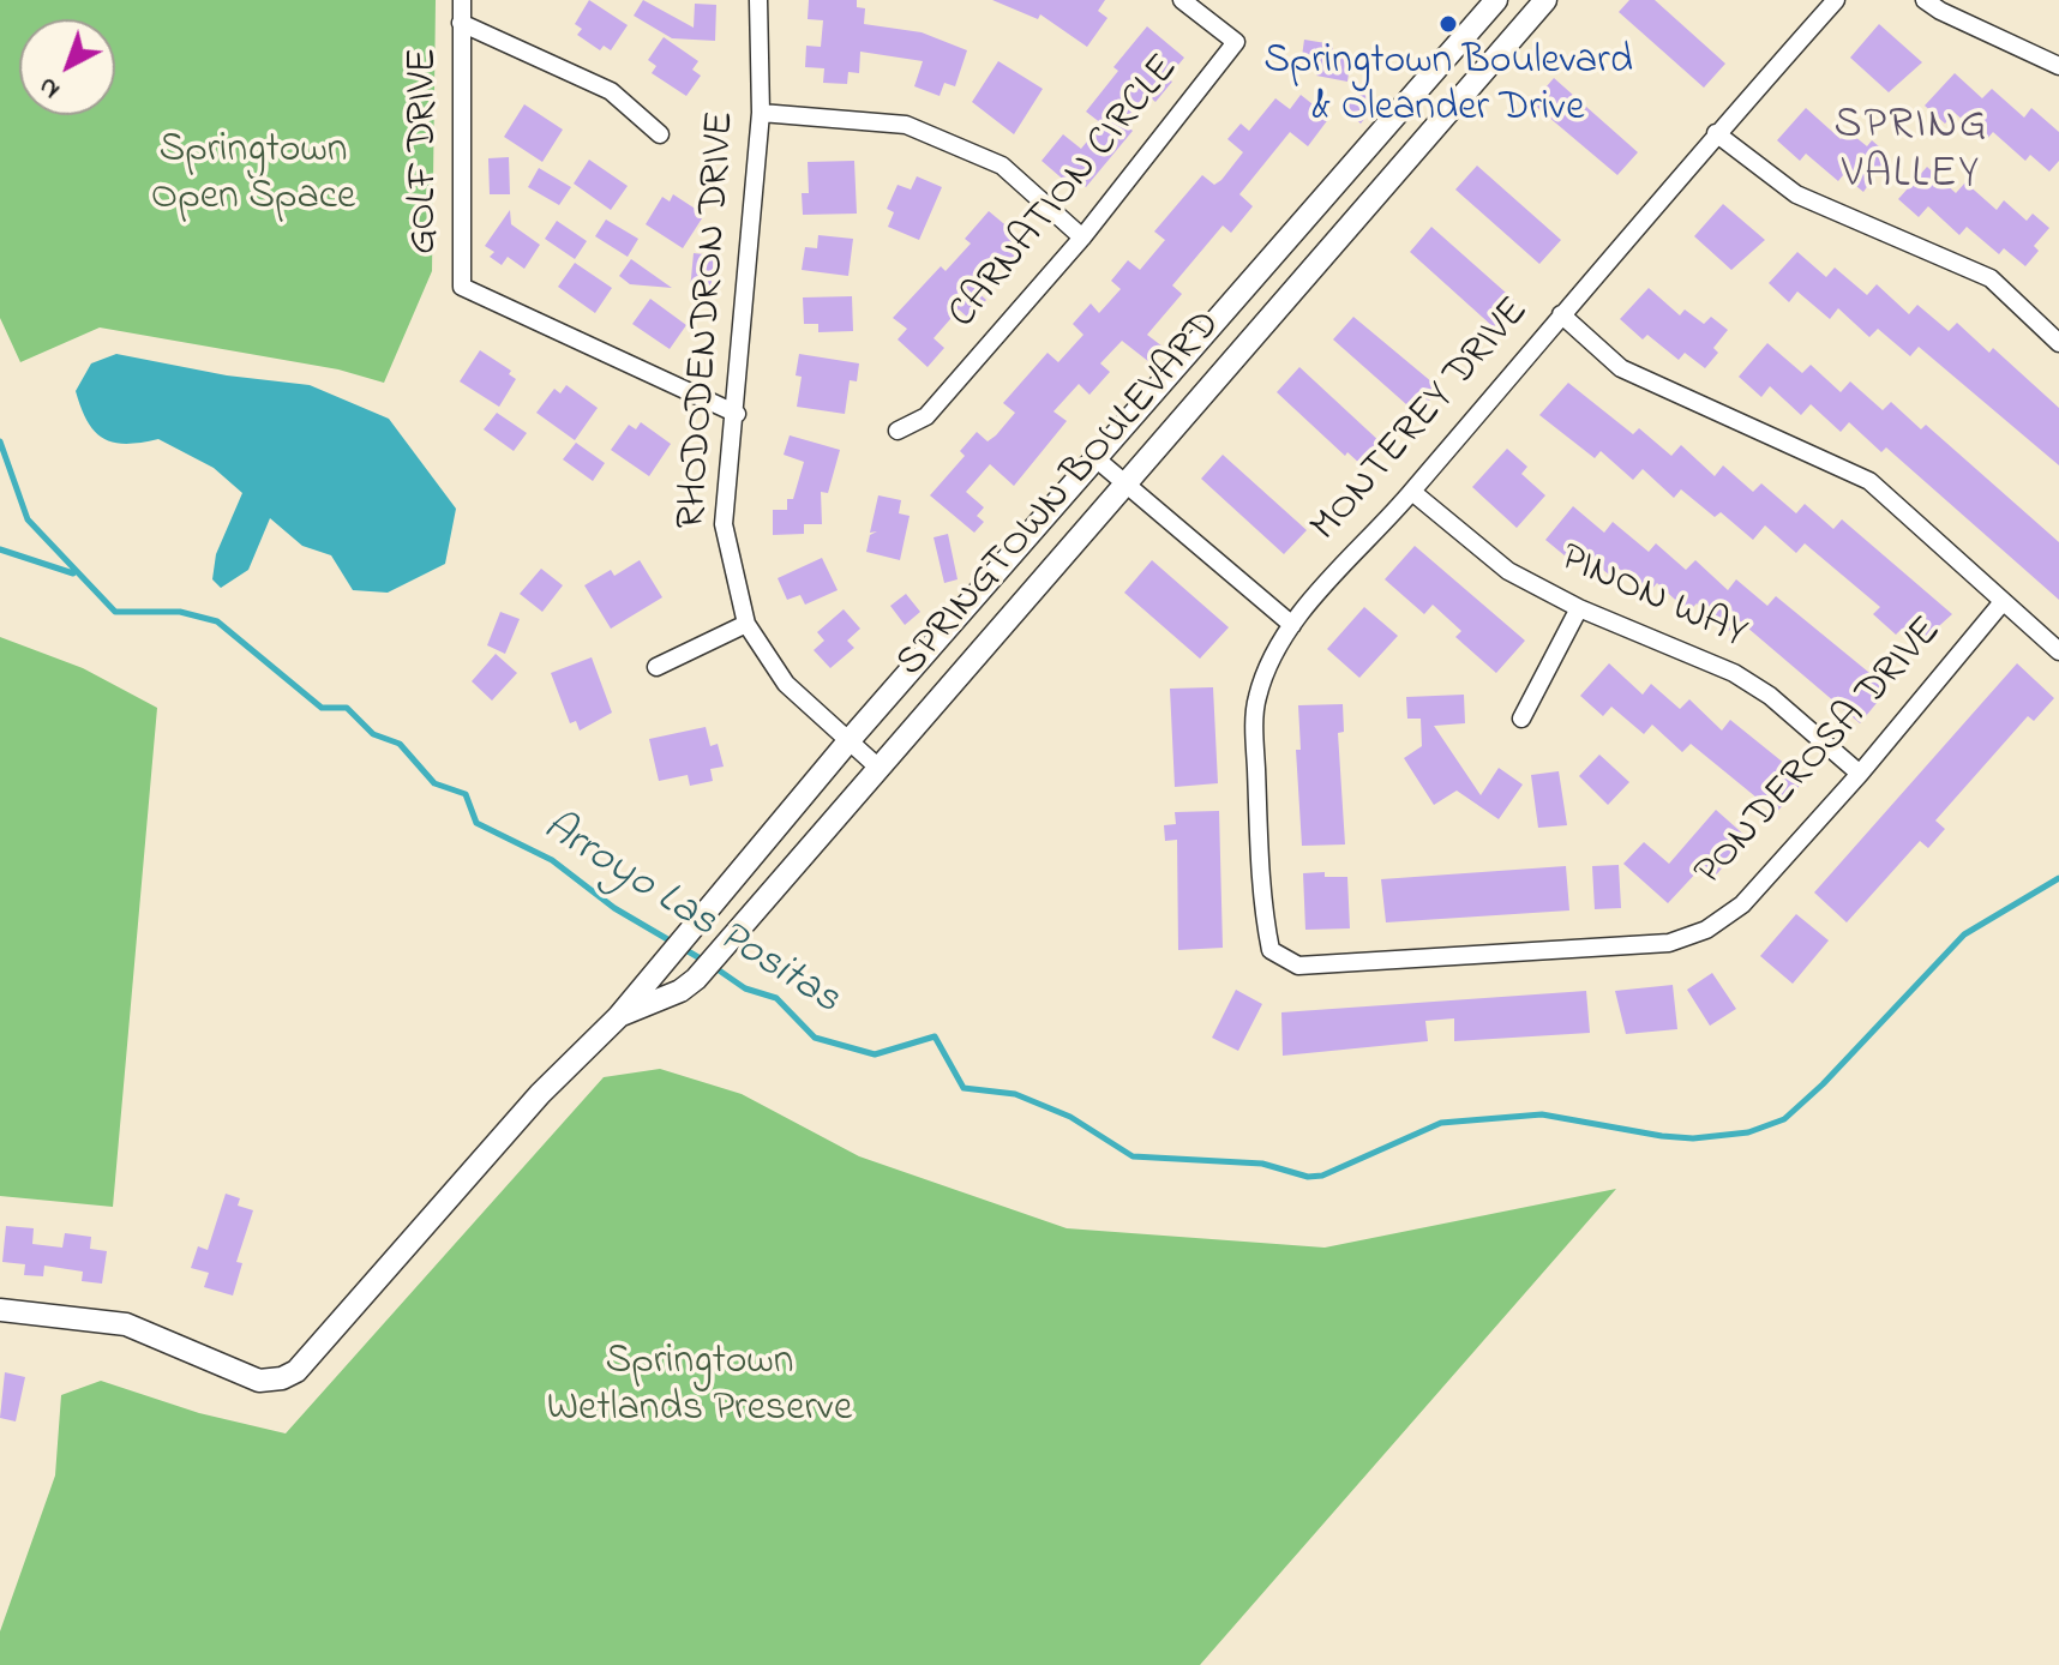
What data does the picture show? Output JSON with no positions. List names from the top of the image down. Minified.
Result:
{"streets":{"street":["GOLF DRIVE","CARNATION CIRCLE","RHODODENDRON DRIVE","MONTEREY DRIVE","SPRINGTOWN BOULEVARD","PINON WAY","PONDEROSA DRIVE"]},"crossings":[["GOLF DRIVE","RHODODENDRON DRIVE"],["RHODODENDRON DRIVE","SPRINGTOWN BOULEVARD"],["MONTEREY DRIVE","PINON WAY"],["MONTEREY DRIVE","PONDEROSA DRIVE"],["PINON WAY","PONDEROSA DRIVE"]],"districts":["SPRING VALLEY"],"water":["Arroyo Las Positas"],"parks":["Springtown Open Space","Springtown Wetlands Preserve"],"places":["Springtown Boulevard & Oleander Drive"],"north":"bottom left"}
